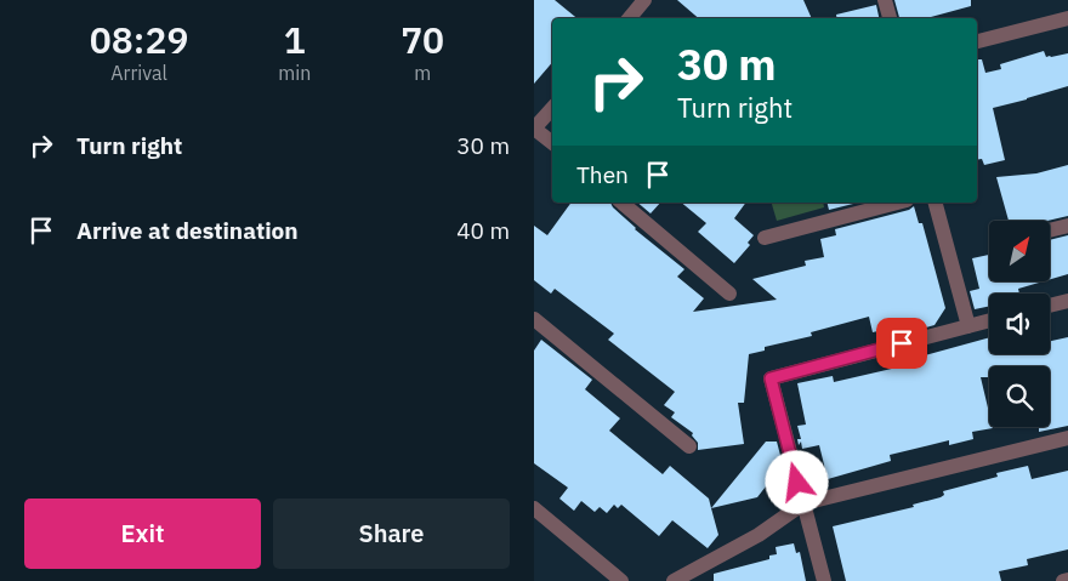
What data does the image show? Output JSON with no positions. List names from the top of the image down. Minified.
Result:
{"north":"top right","page":{"eta":["08:29","Arrival","1","min","70","m"],"turn":["30 m","Turn right"],"list":[{"name":"Turn right","value":"30 m"},{"name":"Arrive at destination","value":"40 m"}],"then":"Then","buttons":["Exit","Share"]}}
